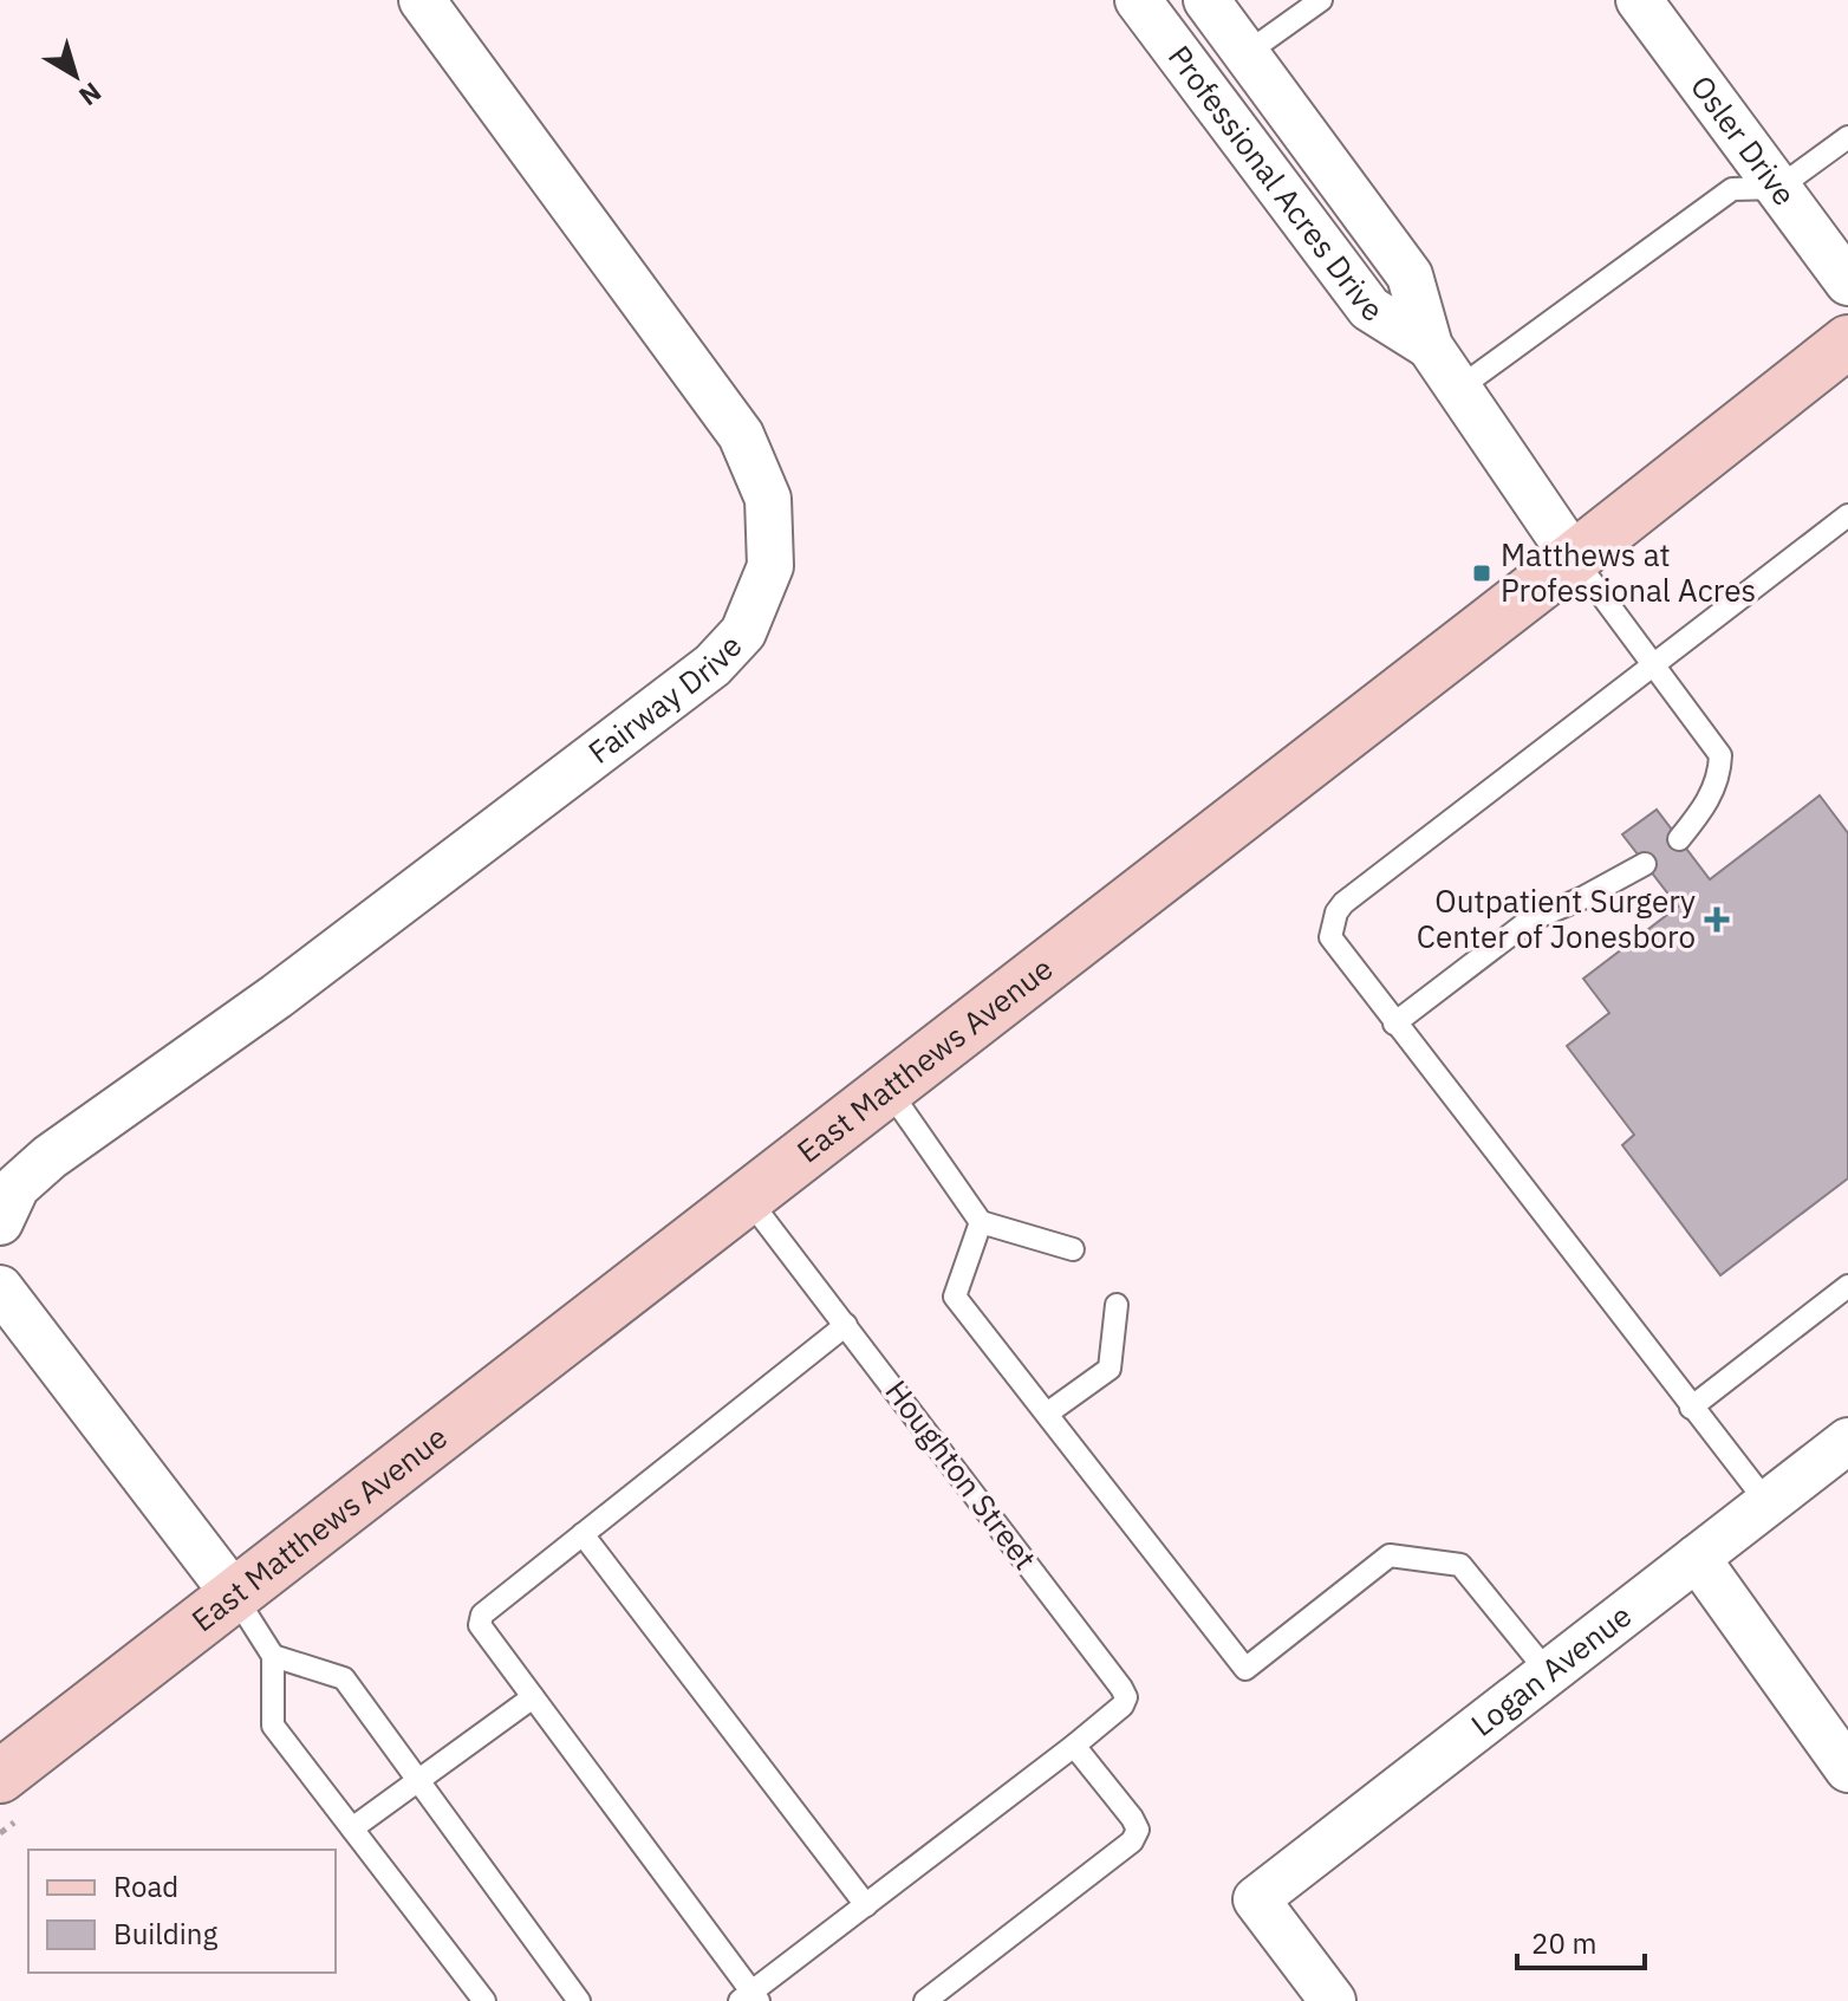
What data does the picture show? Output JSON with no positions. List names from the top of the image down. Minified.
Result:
{"streets":{"street":["Osler Drive","Professional Acres Drive","Fairway Drive","East Matthews Avenue","Logan Avenue"],"lane":["Houghton Street"]},"crossings":[["Professional Acres Drive","East Matthews Avenue"],["East Matthews Avenue","Houghton Street"]],"places":{"transit":["Matthews at Professional Acres"],"health":["Outpatient Surgery Center of Jonesboro"]},"legend":["Road","Building"],"scale_bar":"20 m","north":"bottom right"}
